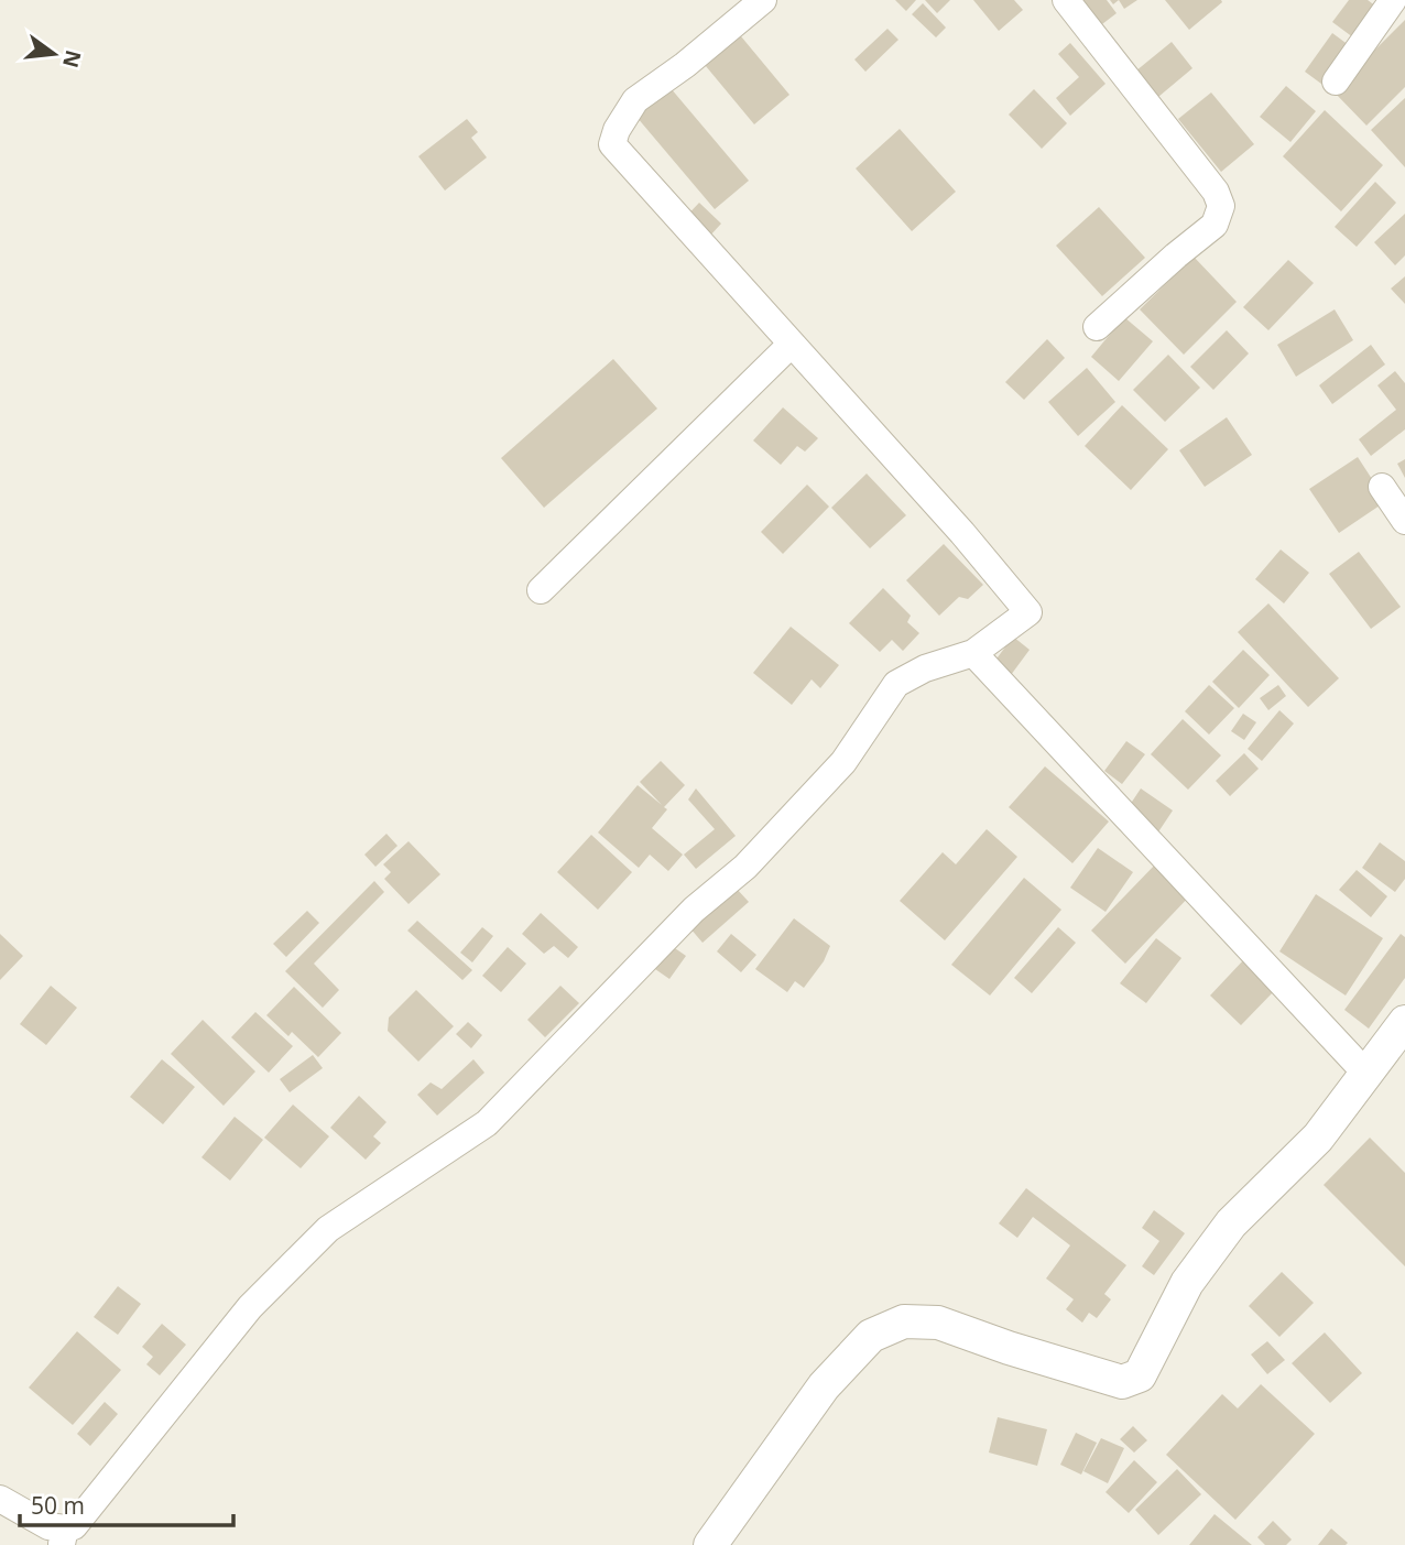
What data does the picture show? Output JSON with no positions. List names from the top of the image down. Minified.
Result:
{"scale_bar":"50 m","north":"right"}
